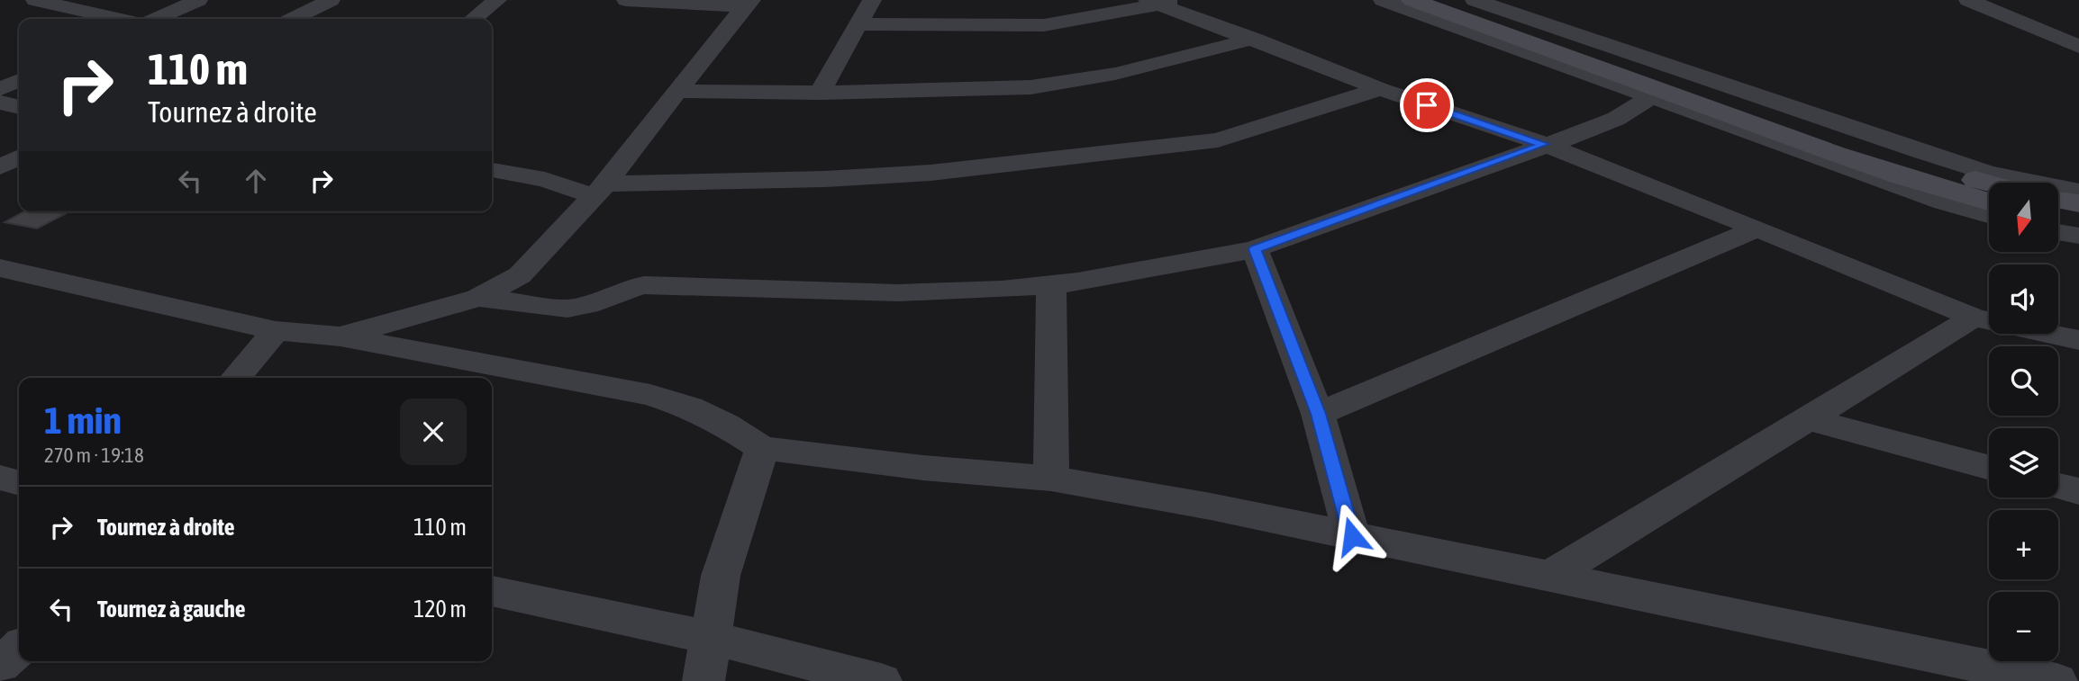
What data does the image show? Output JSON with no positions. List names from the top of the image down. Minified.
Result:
{"north":"bottom","page":{"turn":["110 m","Tournez à droite"],"map_buttons":["+","−"],"heading":["1 min","270 m · 19:18"],"list":[{"name":"Tournez à droite","value":"110 m"},{"name":"Tournez à gauche","value":"120 m"}]}}
